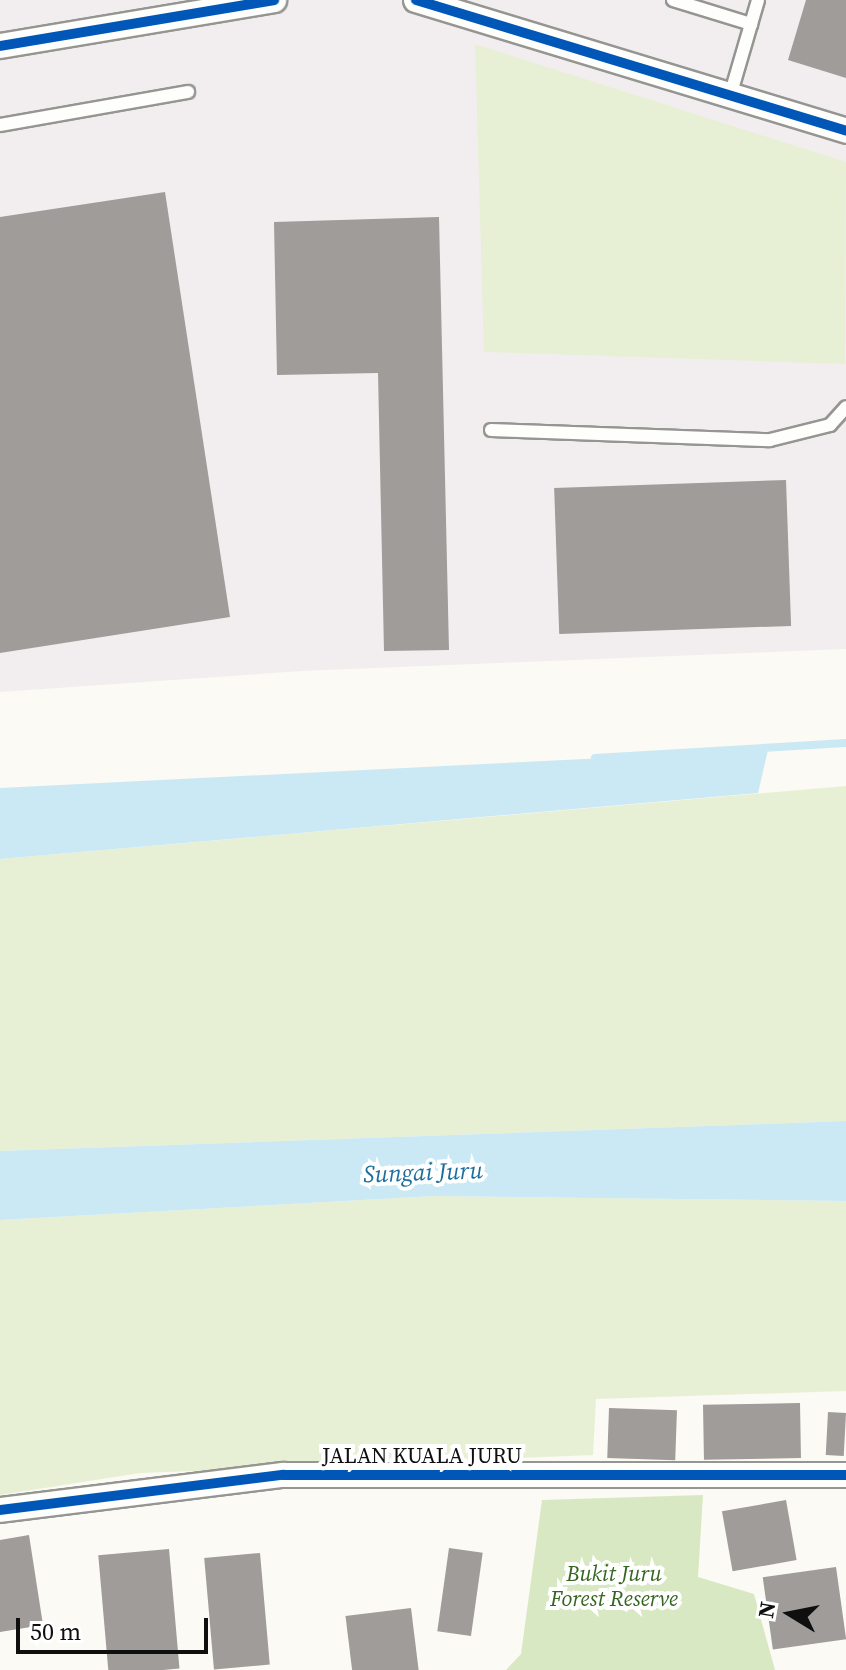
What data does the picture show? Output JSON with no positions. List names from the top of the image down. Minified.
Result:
{"streets":{"street":["JALAN KUALA JURU"]},"water":["Sungai Juru"],"parks":["Bukit Juru Forest Reserve"],"scale_bar":"50 m","north":"left"}
